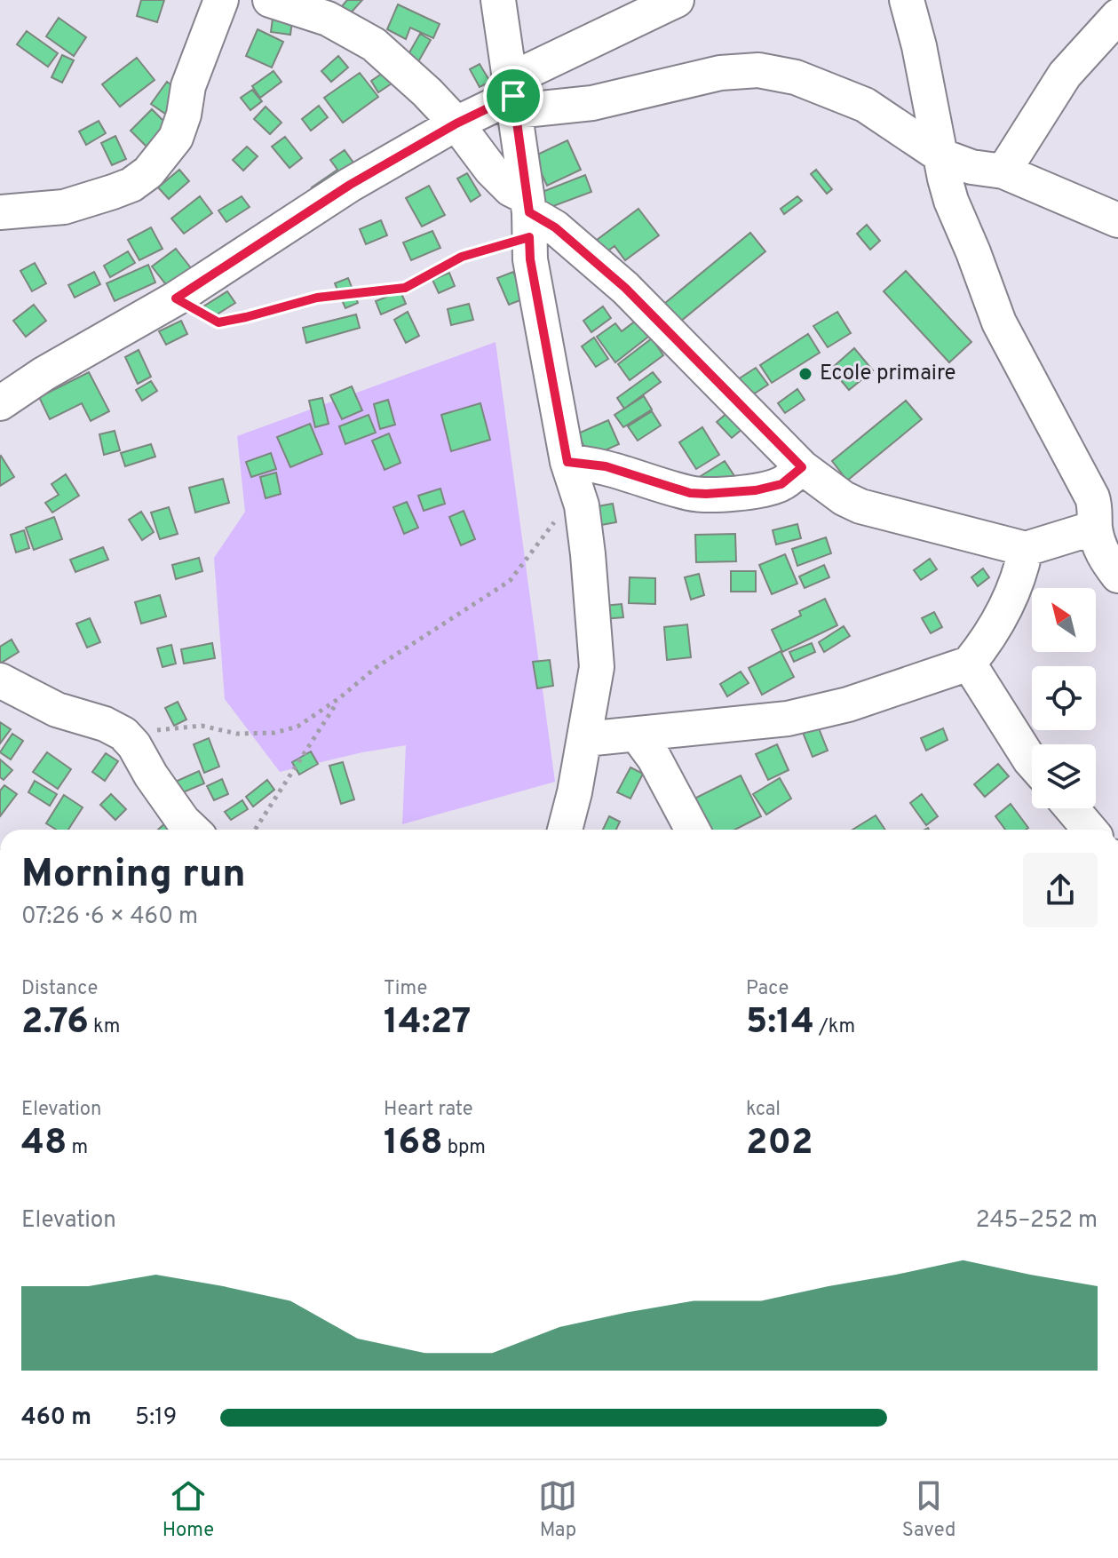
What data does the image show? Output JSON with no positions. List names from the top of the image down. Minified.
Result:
{"places":["Ecole primaire"],"north":"top left","page":{"heading":["Morning run","07:26 · 6 × 460 m"],"stats":[["Distance","2.76 km"],["Time","14:27"],["Pace","5:14 /km"],["Elevation","48 m"],["Heart rate","168 bpm"],["kcal","202"]],"chart":["Elevation","245–252 m"],"list":[{"name":"460 m","note":"5:19"}],"tabs":["Home","Map","Saved"]}}
